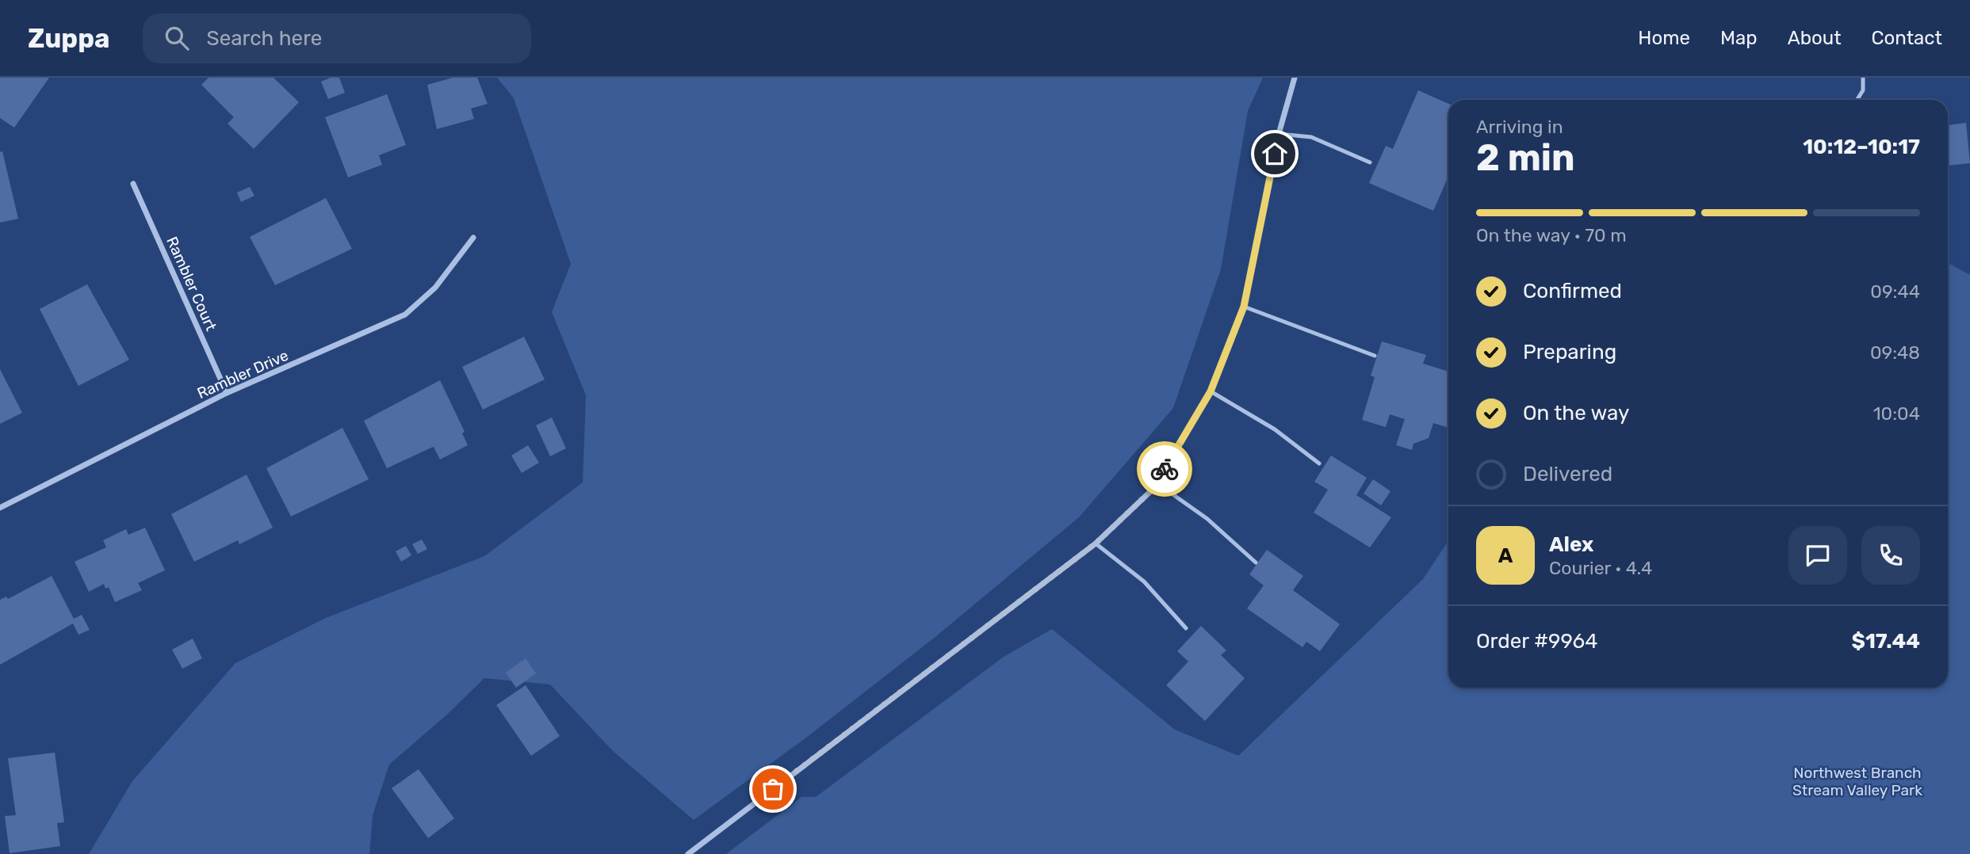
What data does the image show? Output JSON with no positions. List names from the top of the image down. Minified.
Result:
{"streets":{"street":["Rambler Court","Rambler Drive"]},"crossings":[["Rambler Court","Rambler Drive"]],"parks":["Northwest Branch Stream Valley Park"],"page":{"header":"Zuppa","search":"Search here","nav":["Home","Map","About","Contact"],"heading":["2 min","Arriving in","10:12–10:17"],"panel":["Alex","Courier · 4.4","Order #9964","$17.44"],"bar":"On the way · 70 m","list":[["Confirmed","09:44"],["Preparing","09:48"],["On the way","10:04"],"Delivered"],"round":"A"}}
